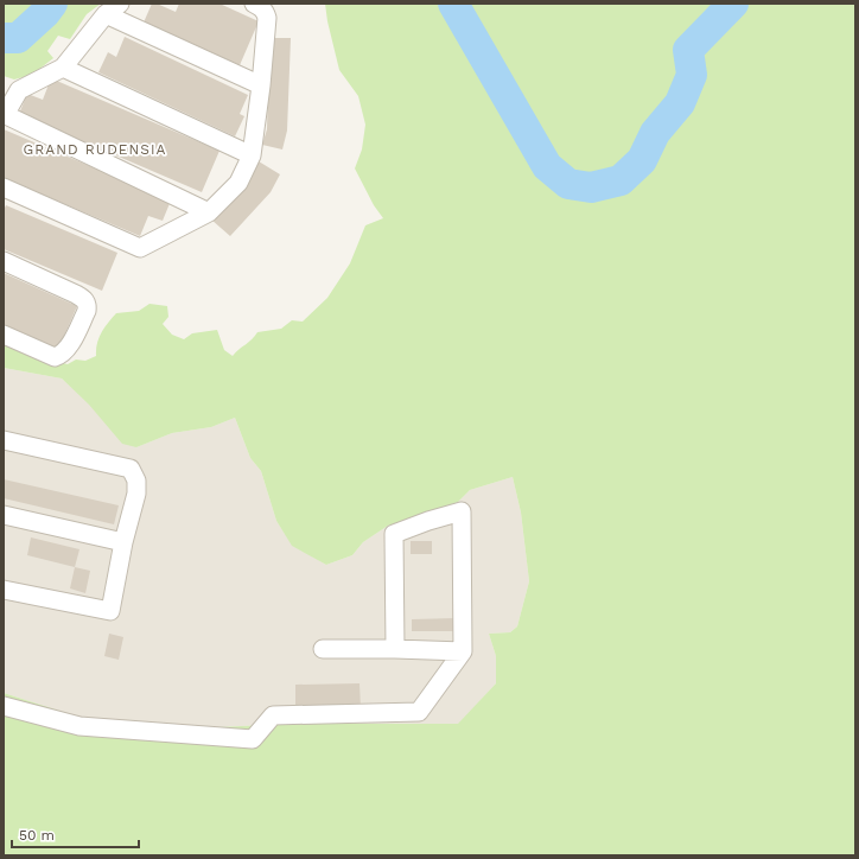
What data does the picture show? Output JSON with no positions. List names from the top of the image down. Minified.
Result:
{"districts":["GRAND RUDENSIA"],"scale_bar":"50 m"}
